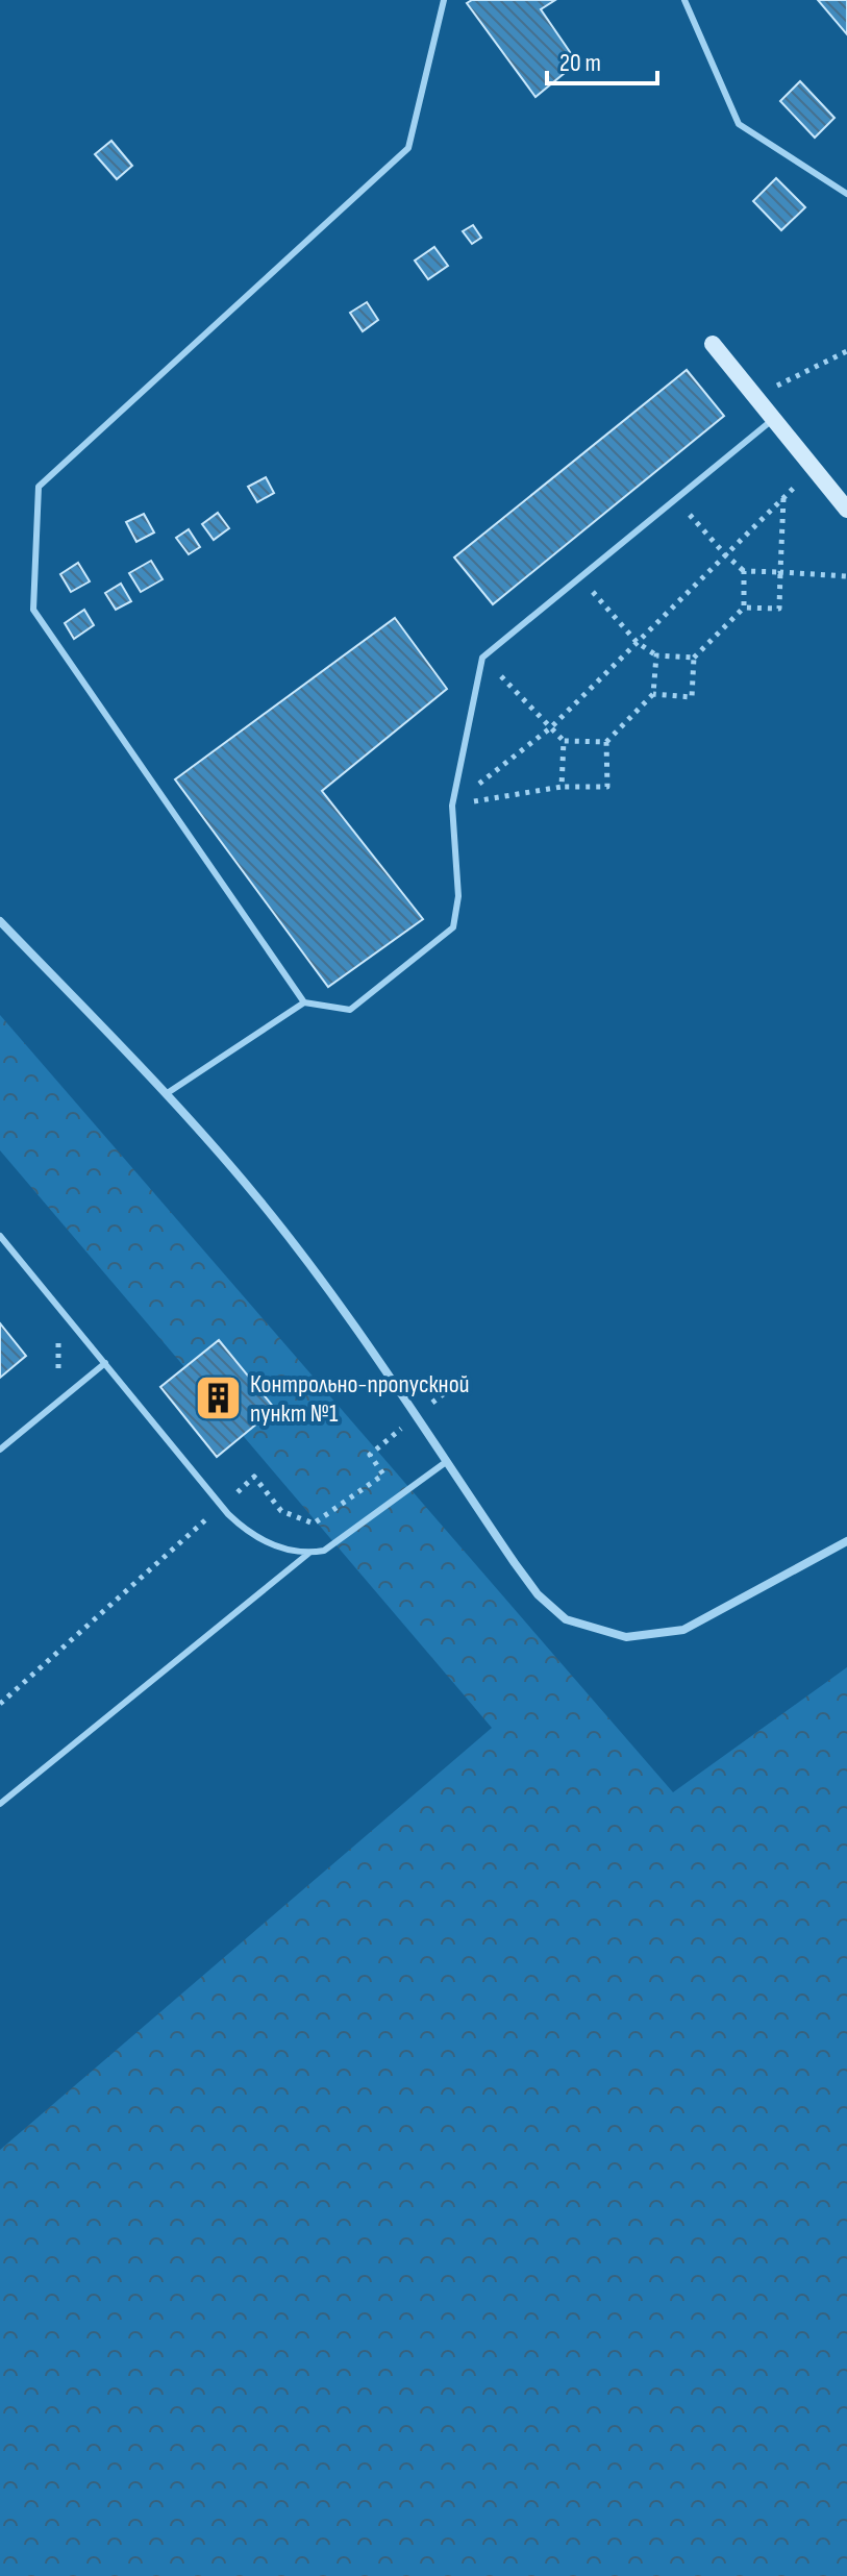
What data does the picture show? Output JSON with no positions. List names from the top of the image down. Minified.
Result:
{"places":{"building":["Контрольно-пропускной пункт №1"]},"scale_bar":"20 m"}
